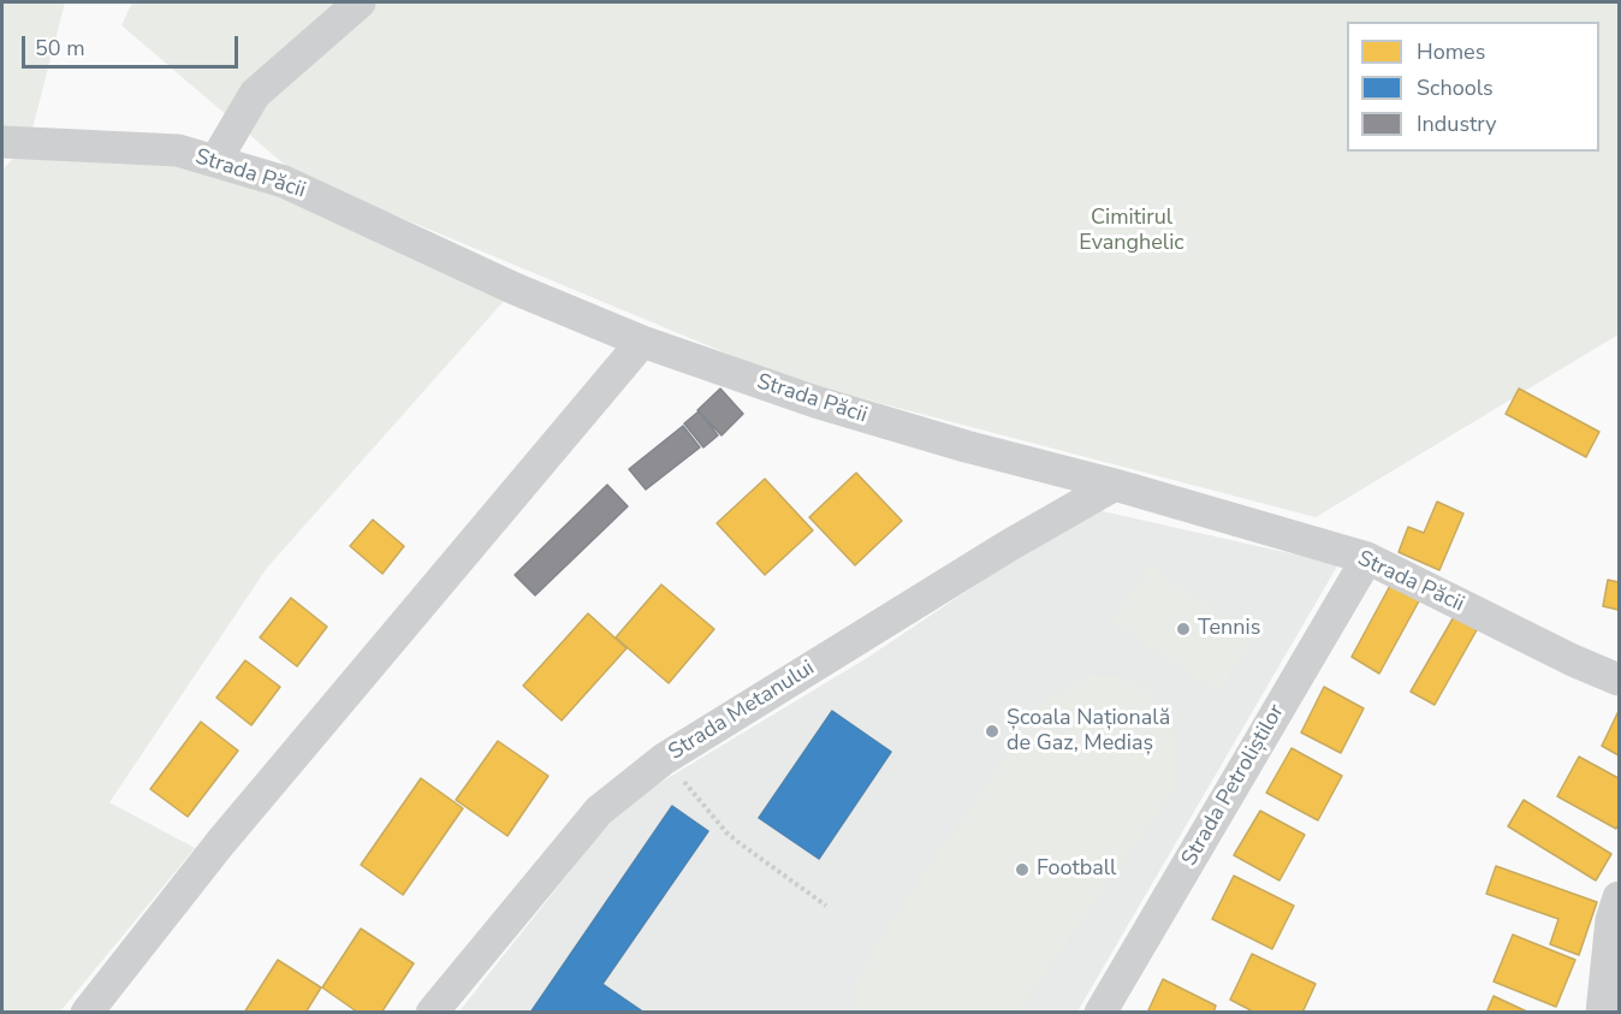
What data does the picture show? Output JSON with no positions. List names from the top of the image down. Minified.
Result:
{"streets":{"street":["Strada Păcii","Strada Metanului","Strada Petroliștilor"]},"crossings":[["Strada Păcii","Strada Metanului"],["Strada Păcii","Strada Petroliștilor"]],"parks":["Cimitirul Evanghelic"],"places":["Tennis","Școala Națională de Gaz, Mediaș","Football"],"legend":["Homes","Schools","Industry"],"scale_bar":"50 m"}
